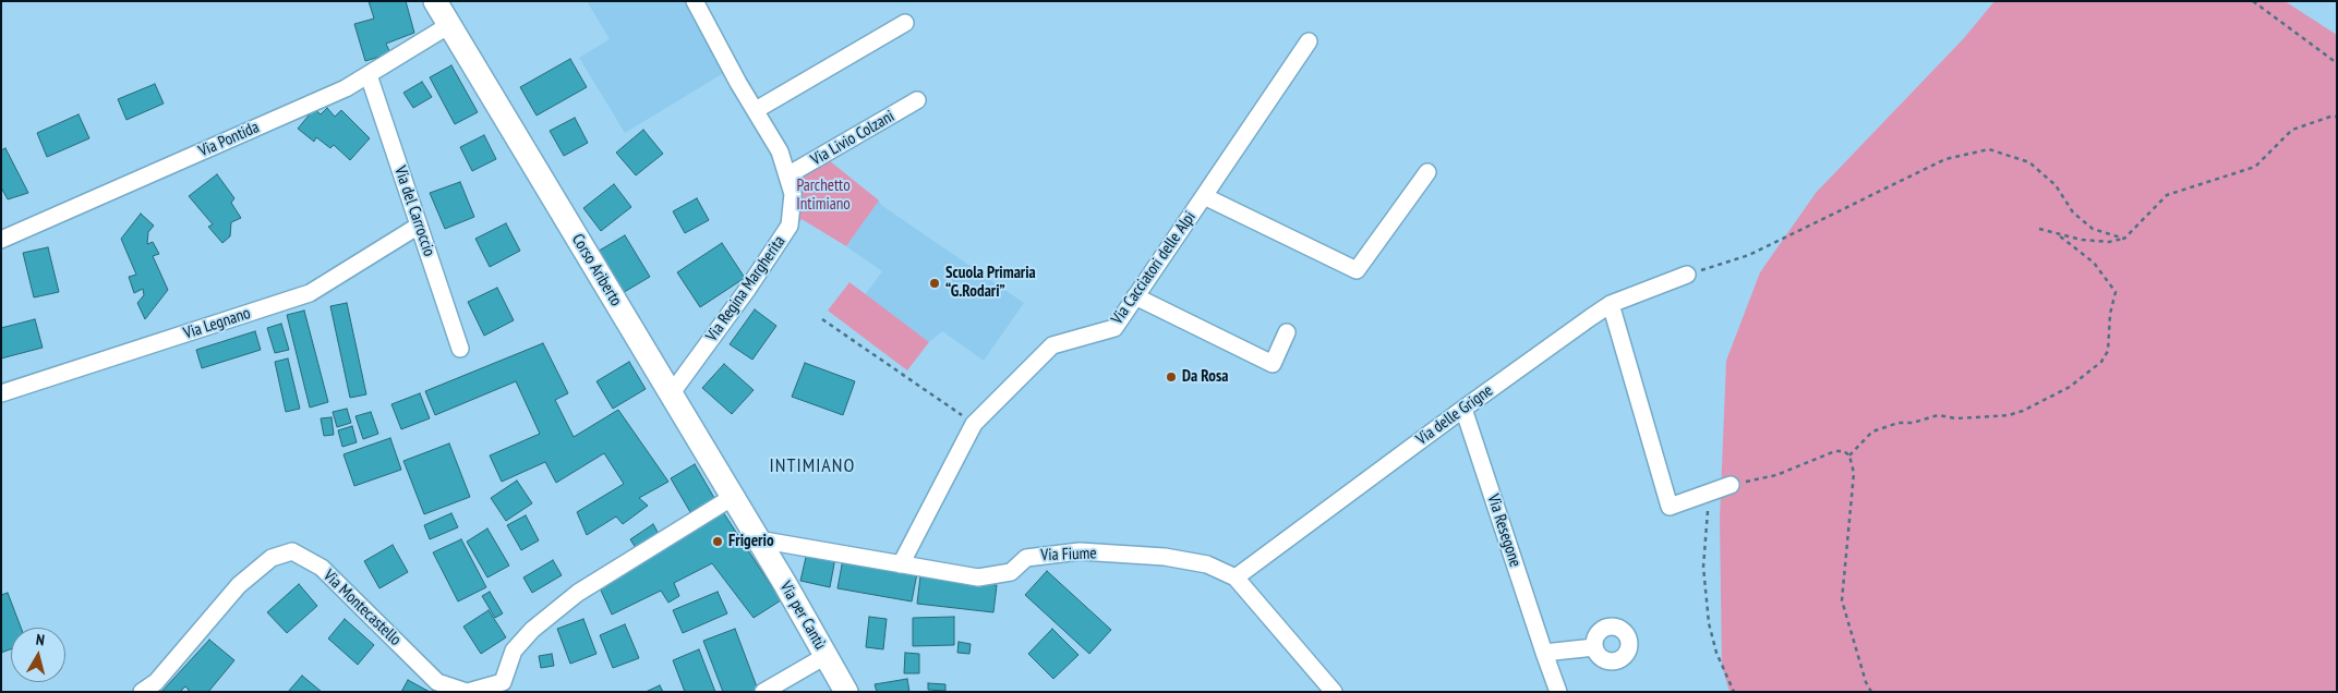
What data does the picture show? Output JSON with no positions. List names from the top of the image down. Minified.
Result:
{"streets":{"street":["Via Livio Colzani","Via Pontida","Via del Carroccio","Via Cacciatori delle Alpi","Corso Ariberto","Via Regina Margherita","Via Legnano","Via delle Grigne","Via Resegone","Via Fiume","Via Montecastello","Via per Cantù"]},"crossings":[["Via Livio Colzani","Via Regina Margherita"],["Via Pontida","Via del Carroccio"],["Via Pontida","Corso Ariberto"],["Via del Carroccio","Via Legnano"],["Via Cacciatori delle Alpi","Via Fiume"],["Corso Ariberto","Via Regina Margherita"],["Corso Ariberto","Via Fiume"],["Corso Ariberto","Via Montecastello"],["Corso Ariberto","Via per Cantù"],["Via delle Grigne","Via Resegone"],["Via delle Grigne","Via Fiume"],["Via Fiume","Via per Cantù"]],"districts":["INTIMIANO"],"parks":["Parchetto Intimiano"],"places":["Scuola Primaria “G.Rodari”","Da Rosa","Frigerio"],"north":"top"}
